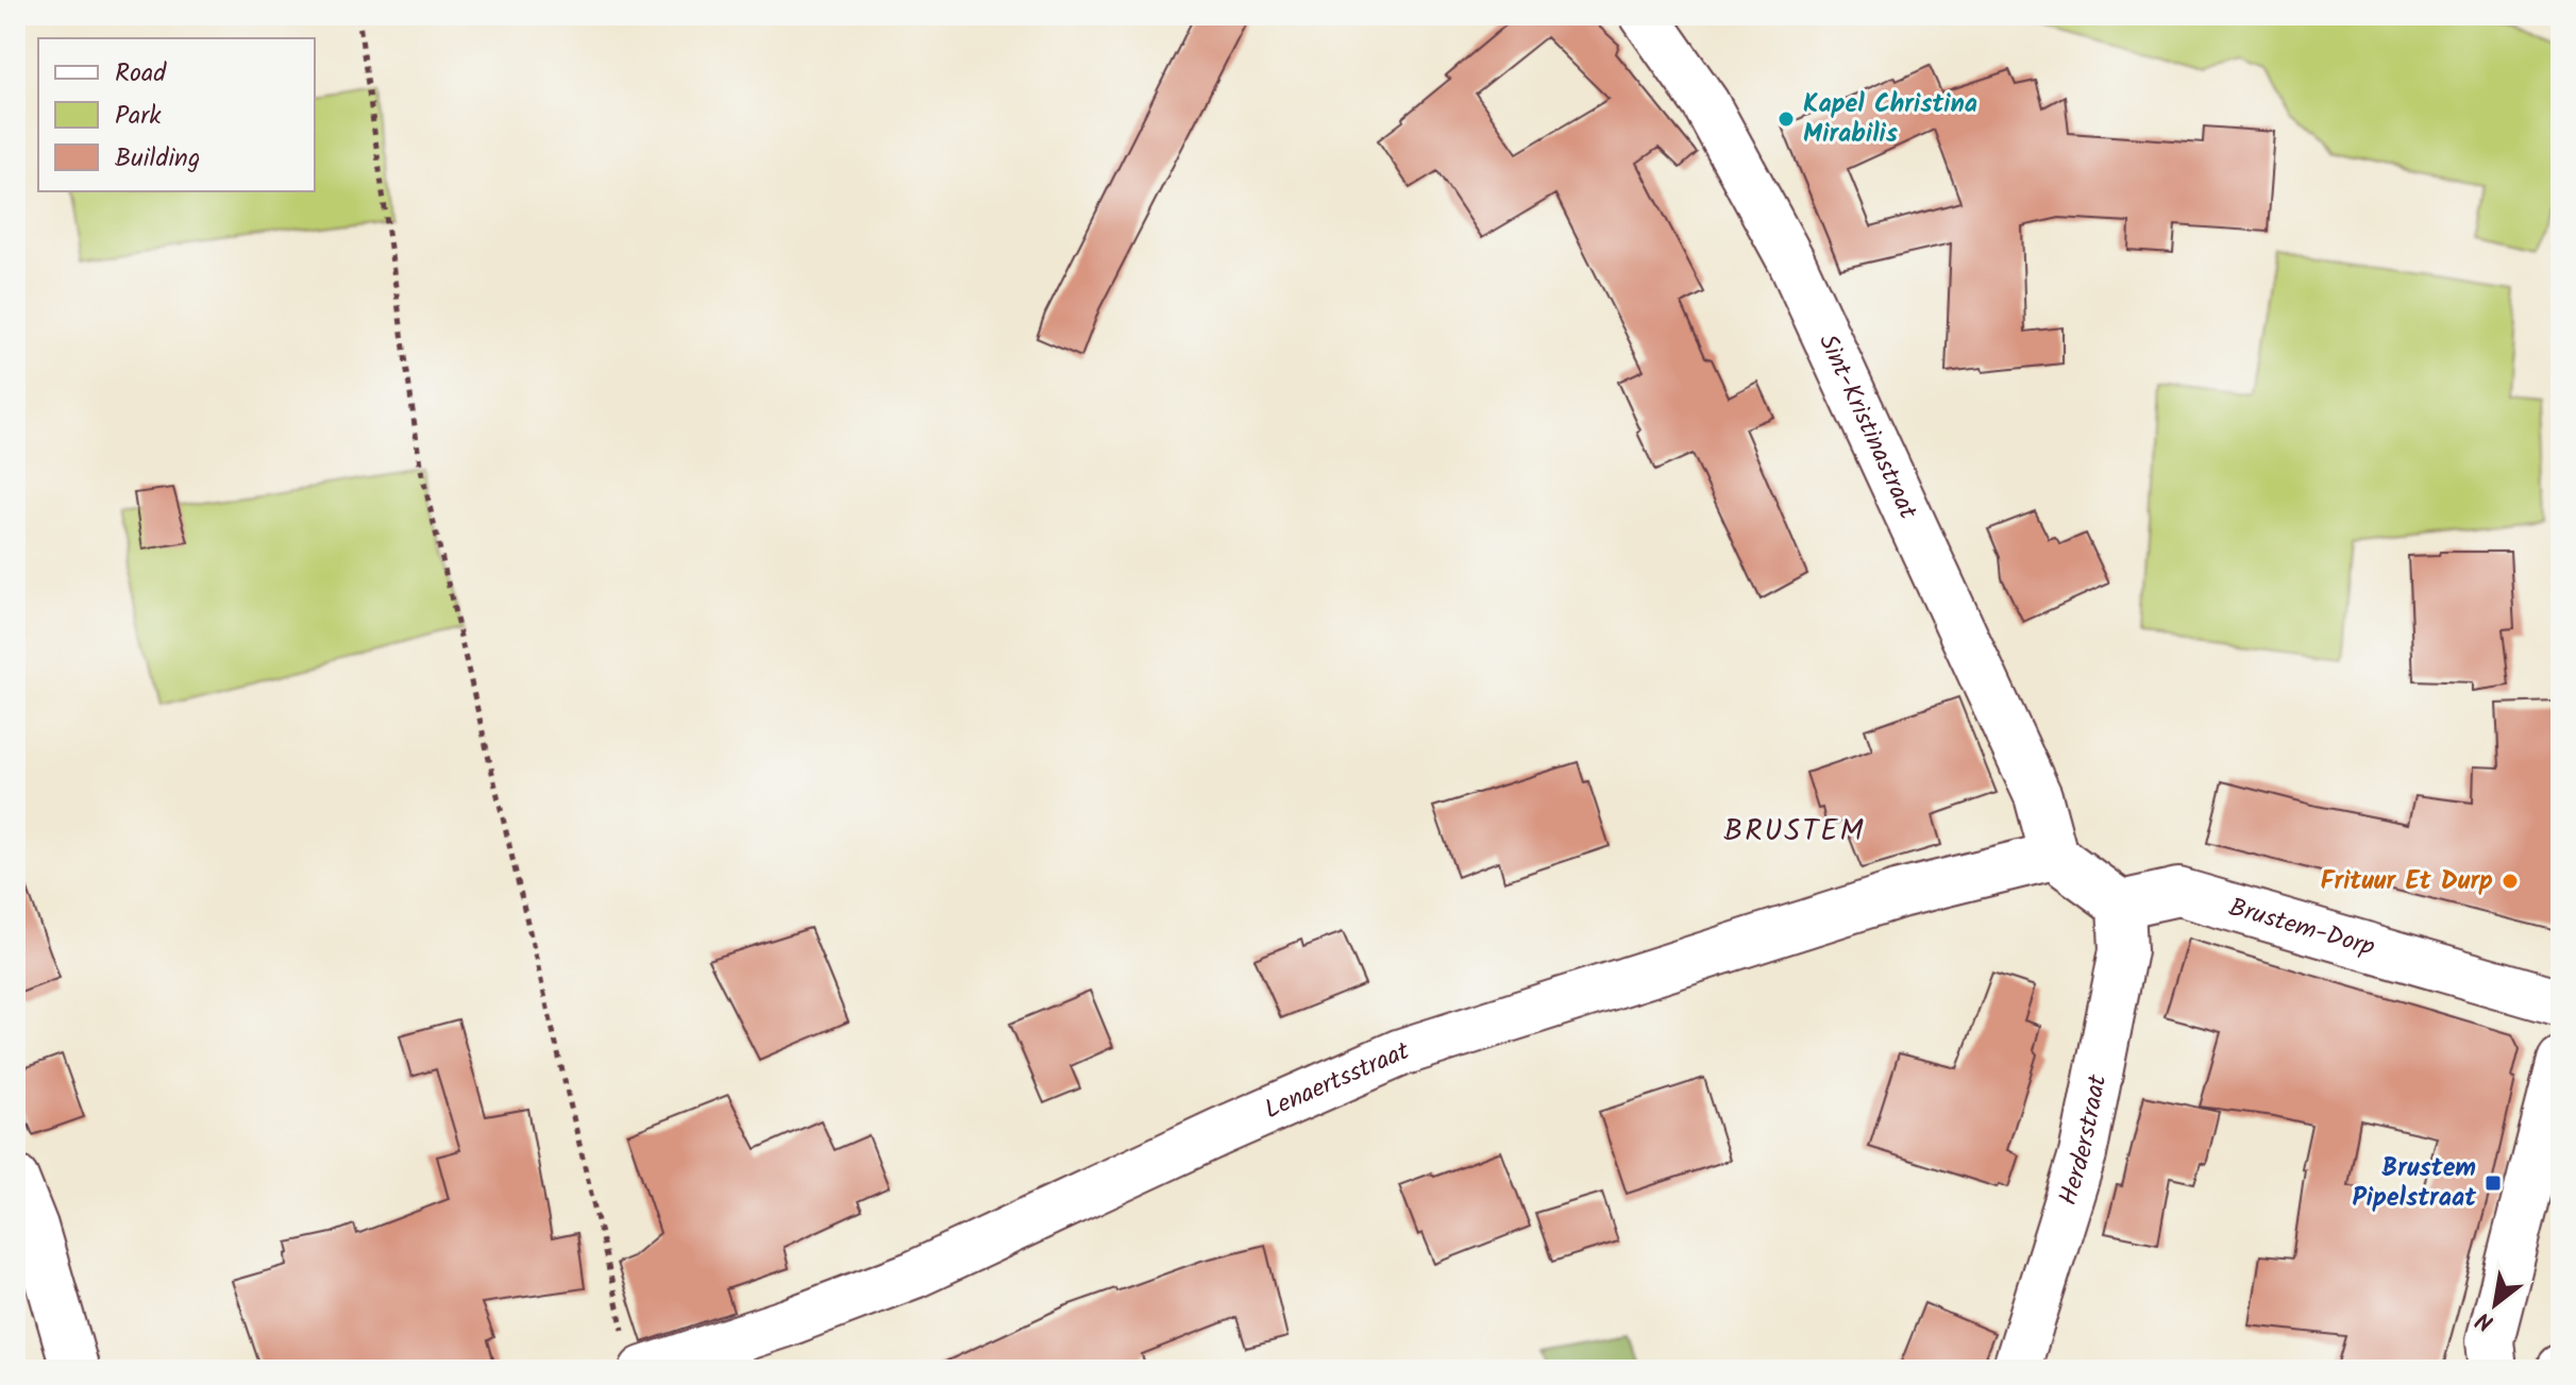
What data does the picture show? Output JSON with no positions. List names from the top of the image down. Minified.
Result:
{"streets":{"street":["Sint-Kristinastraat","Brustem-Dorp","Lenaertsstraat","Herderstraat"]},"crossings":[["Sint-Kristinastraat","Lenaertsstraat"],["Brustem-Dorp","Herderstraat"]],"districts":["BRUSTEM"],"places":{"other":["Kapel Christina Mirabilis","Frituur Et Durp"],"transit":["Brustem Pipelstraat"]},"legend":["Road","Park","Building"],"north":"bottom left"}
